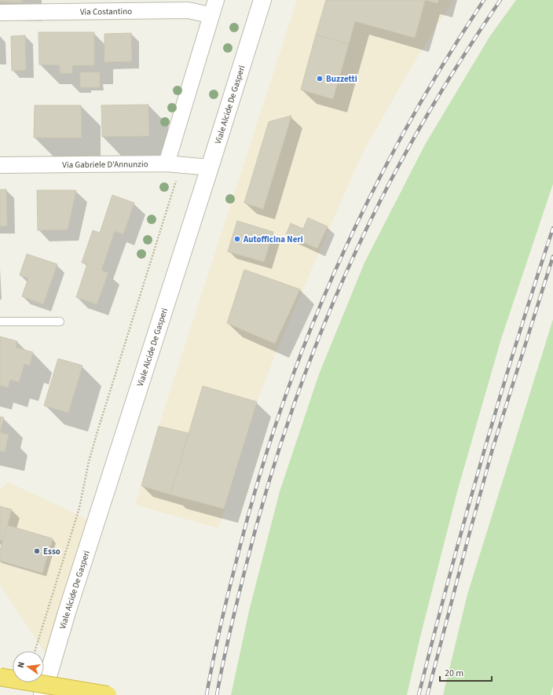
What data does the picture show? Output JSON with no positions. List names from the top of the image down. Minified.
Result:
{"streets":{"street":["Via Costantino","Viale Alcide De Gasperi","Via Gabriele D'Annunzio"]},"crossings":[["Viale Alcide De Gasperi","Via Gabriele D'Annunzio"]],"places":["Buzzetti","Autofficina Neri","Esso"],"scale_bar":"20 m","north":"left"}
